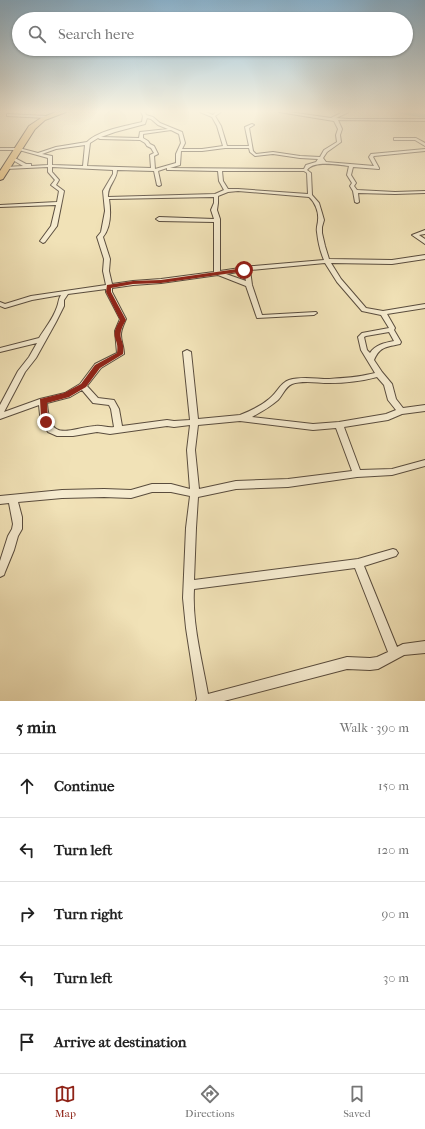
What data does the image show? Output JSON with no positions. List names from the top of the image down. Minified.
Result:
{"page":{"search":"Search here","heading":["5 min","Walk · 390 m"],"list":[["Continue","150 m"],["Turn left","120 m"],["Turn right","90 m"],["Turn left","30 m"],"Arrive at destination"],"nav":["Map","Directions","Saved"]}}
